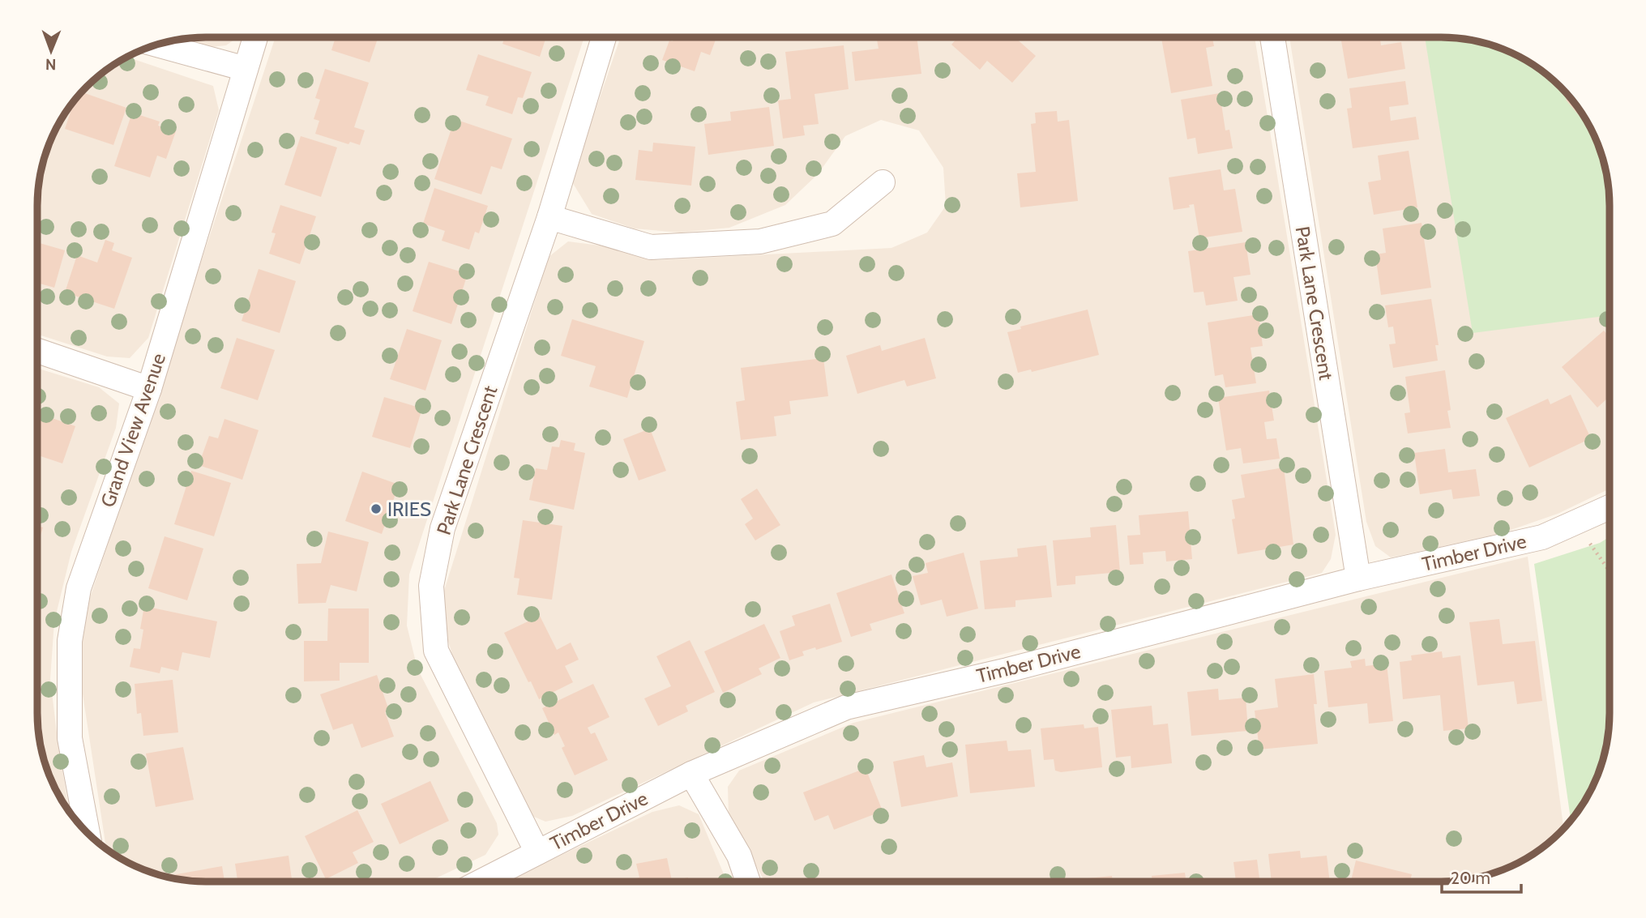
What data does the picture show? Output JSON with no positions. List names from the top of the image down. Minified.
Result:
{"streets":{"street":["Park Lane Crescent","Grand View Avenue","Timber Drive"]},"crossings":[["Park Lane Crescent","Timber Drive"]],"places":["IRIES"],"scale_bar":"20 m","north":"bottom"}
